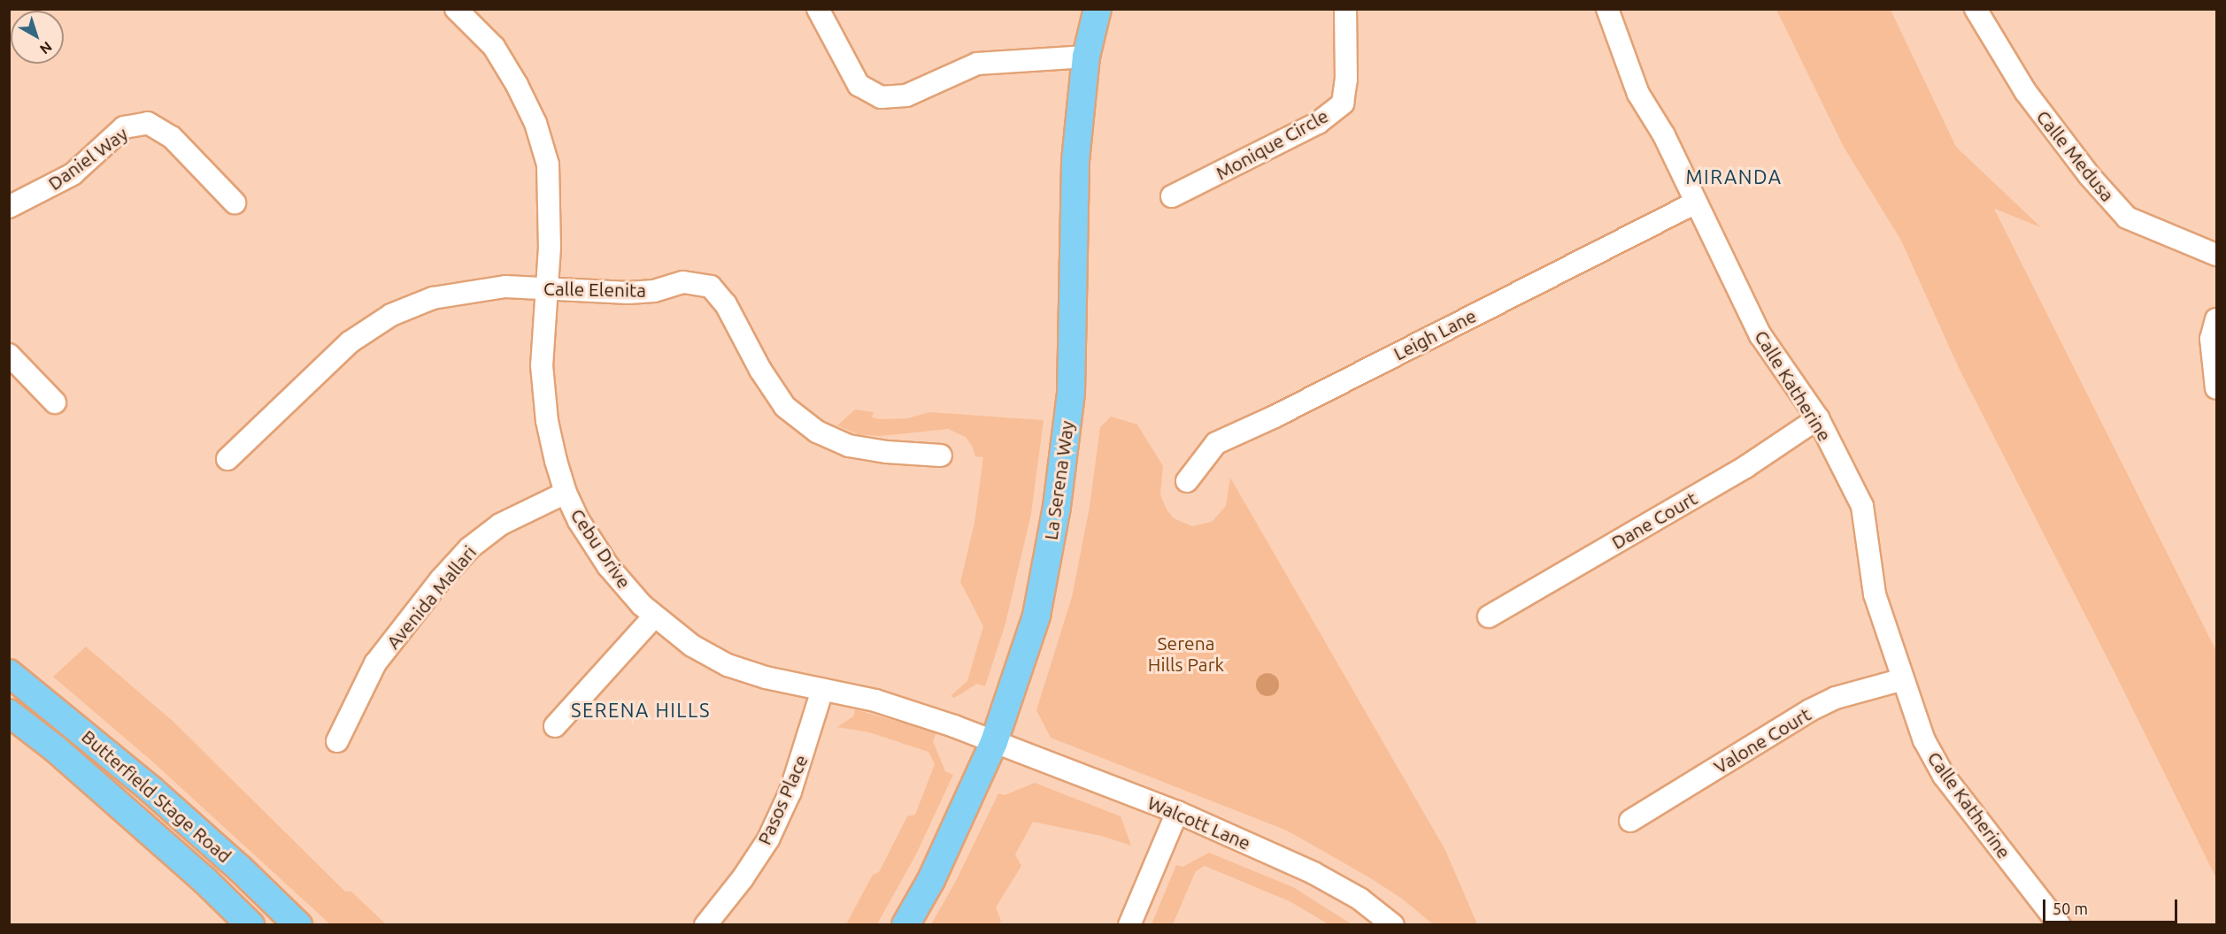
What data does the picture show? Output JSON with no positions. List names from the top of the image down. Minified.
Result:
{"streets":{"main road":["La Serena Way","Butterfield Stage Road"],"street":["Monique Circle","Calle Medusa","Daniel Way","Calle Elenita","Leigh Lane","Calle Katherine","Dane Court","Cebu Drive","Avenida Mallari","Valone Court","Pasos Place","Walcott Lane"]},"crossings":[["Calle Elenita","Cebu Drive"],["Leigh Lane","Calle Katherine"],["Calle Katherine","Dane Court"],["Calle Katherine","Valone Court"],["La Serena Way","Cebu Drive"],["La Serena Way","Walcott Lane"],["Cebu Drive","Avenida Mallari"],["Cebu Drive","Pasos Place"],["Cebu Drive","Walcott Lane"]],"districts":["MIRANDA","SERENA HILLS"],"parks":["Serena Hills Park"],"scale_bar":"50 m","north":"bottom right"}
